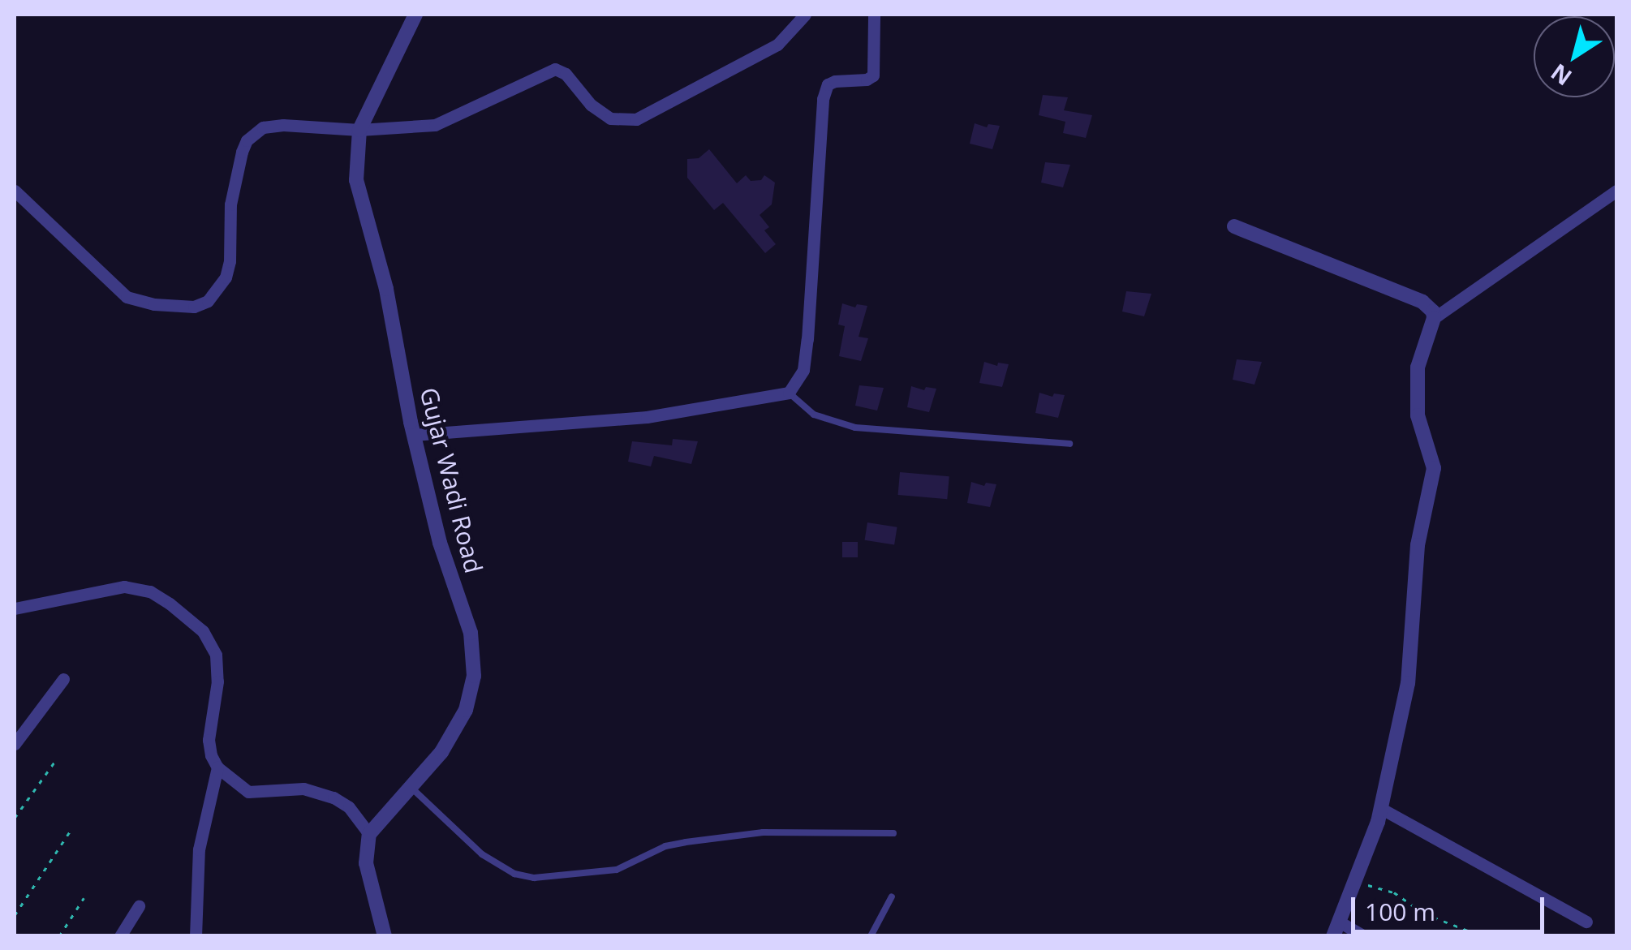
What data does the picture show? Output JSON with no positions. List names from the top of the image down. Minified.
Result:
{"streets":{"street":["Gujar Wadi Road"]},"scale_bar":"100 m","north":"bottom left"}
